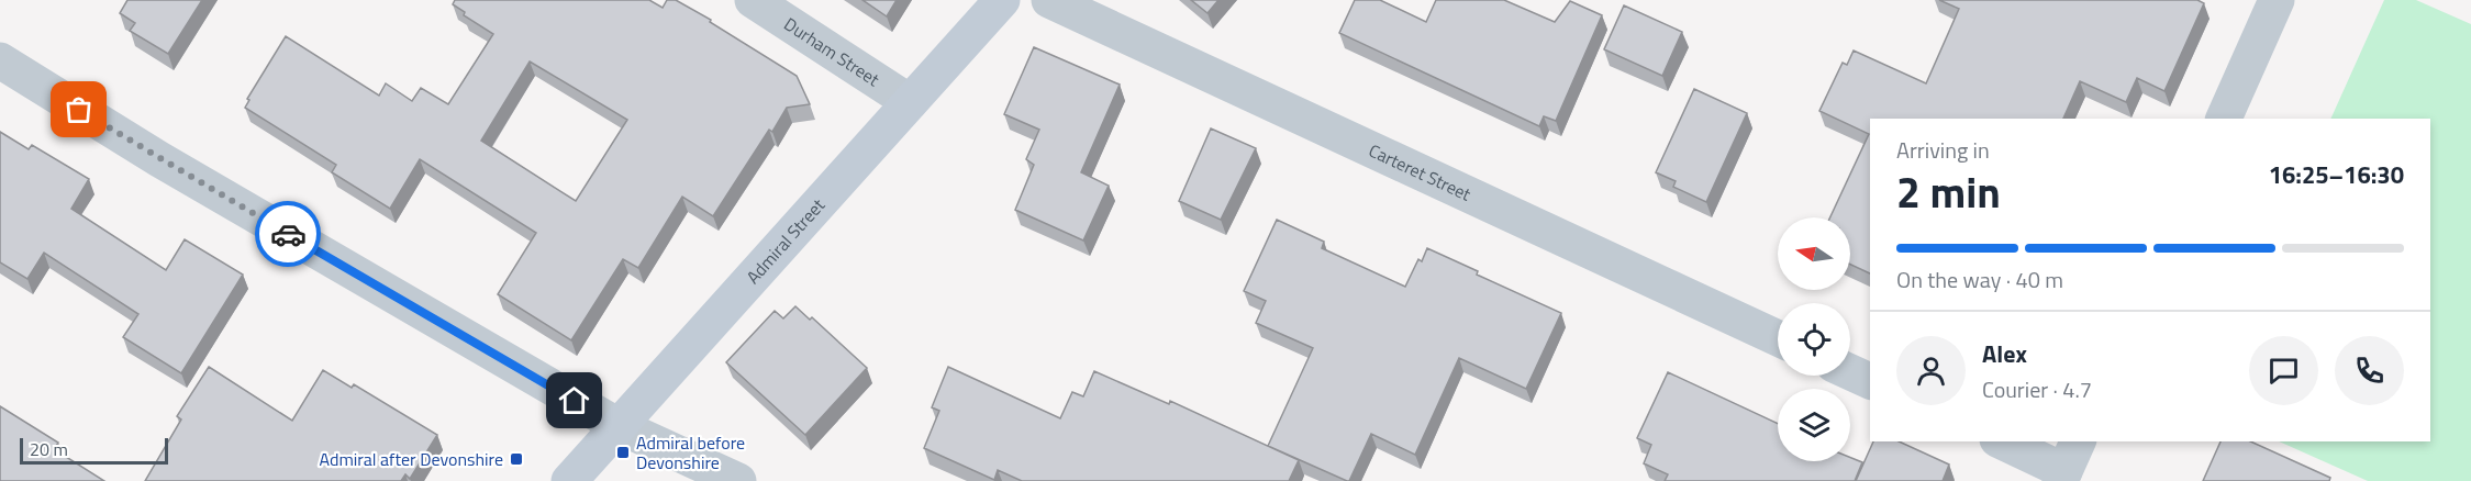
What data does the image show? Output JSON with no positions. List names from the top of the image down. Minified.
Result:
{"streets":{"main road":["Admiral Street"],"street":["Durham Street","Carteret Street"]},"crossings":[["Durham Street","Admiral Street"]],"places":{"transit":["Admiral before Devonshire","Admiral after Devonshire"]},"scale_bar":"20 m","north":"left","page":{"heading":["2 min","Arriving in","16:25–16:30"],"panel":["Alex","Courier · 4.7"],"bar":"On the way · 40 m","scale":"20 m"}}
